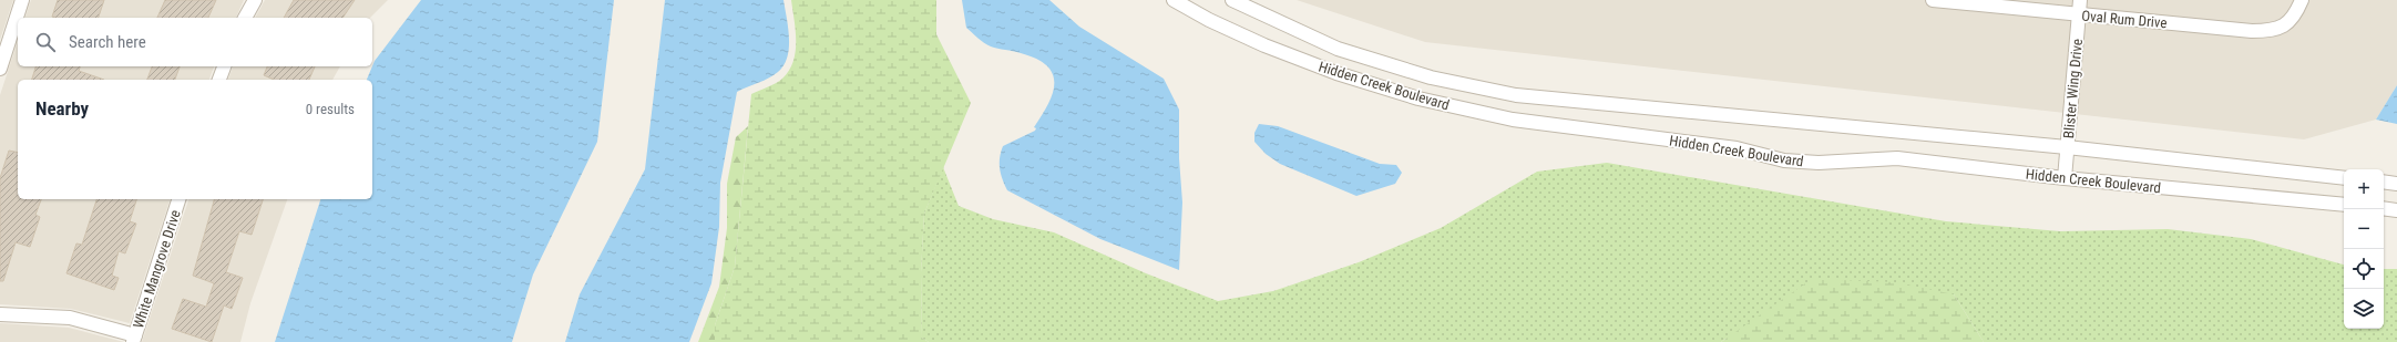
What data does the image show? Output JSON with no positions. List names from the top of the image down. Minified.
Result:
{"streets":{"street":["Oval Rum Drive","Hidden Creek Boulevard","Blister Wing Drive","White Mangrove Drive"]},"crossings":[["Oval Rum Drive","Blister Wing Drive"],["Hidden Creek Boulevard","Blister Wing Drive"]],"page":{"search":"Search here","heading":["Nearby","0 results"],"map_buttons":["+","−"]}}
